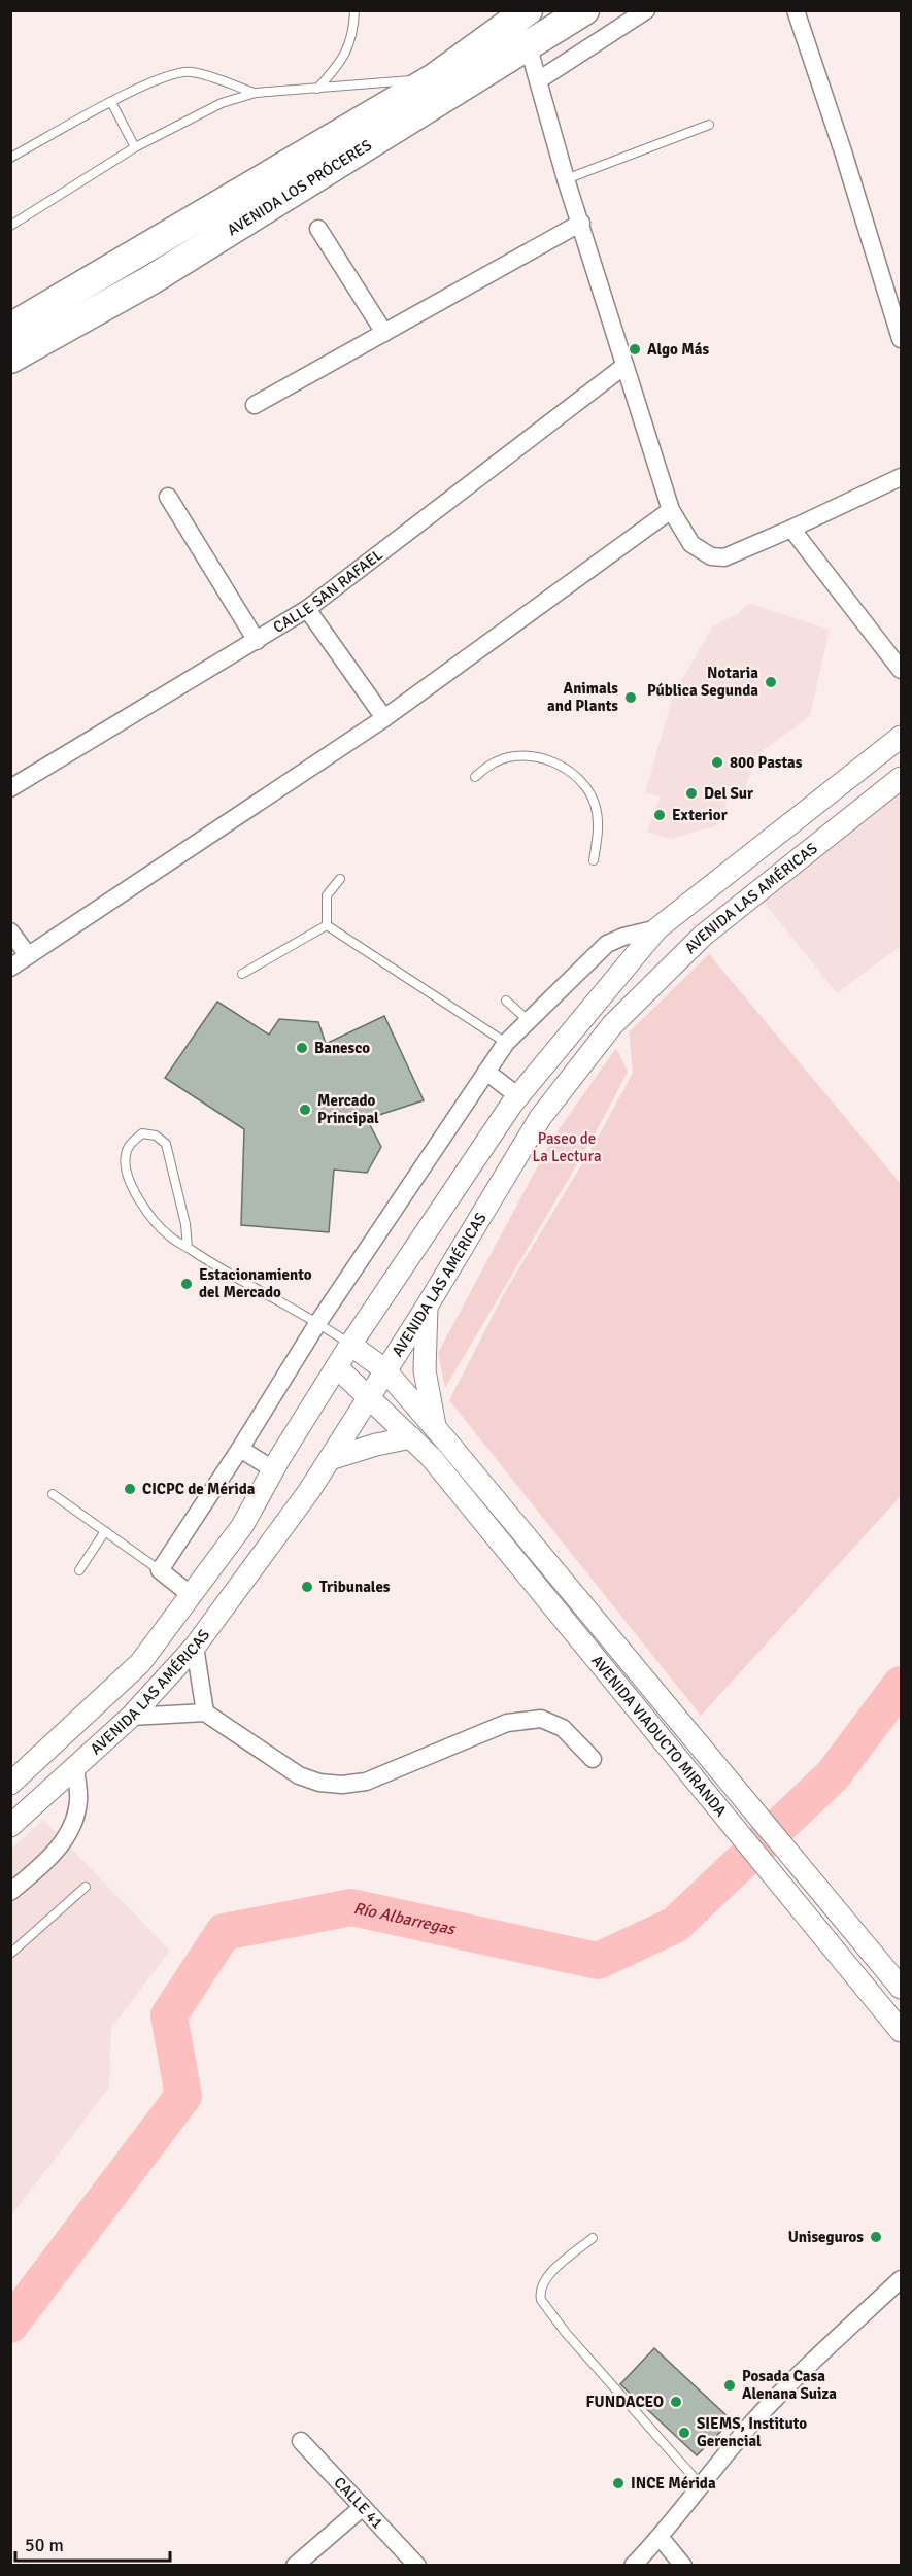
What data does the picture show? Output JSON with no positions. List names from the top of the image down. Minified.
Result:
{"streets":{"highway":["AVENIDA LOS PRÓCERES"],"street":["CALLE SAN RAFAEL","AVENIDA LAS AMÉRICAS","AVENIDA VIADUCTO MIRANDA","CALLE 41"]},"crossings":[["AVENIDA LAS AMÉRICAS","AVENIDA VIADUCTO MIRANDA"]],"water":["Río Albarregas"],"parks":["Paseo de La Lectura"],"places":["Algo Más","Notaria Pública Segunda","Animals and Plants","800 Pastas","Del Sur","Exterior","Banesco","Mercado Principal","Estacionamiento del Mercado","CICPC de Mérida","Tribunales","Uniseguros","Posada Casa Alenana Suiza","FUNDACEO","SIEMS, Instituto Gerencial","INCE Mérida"],"scale_bar":"50 m"}
